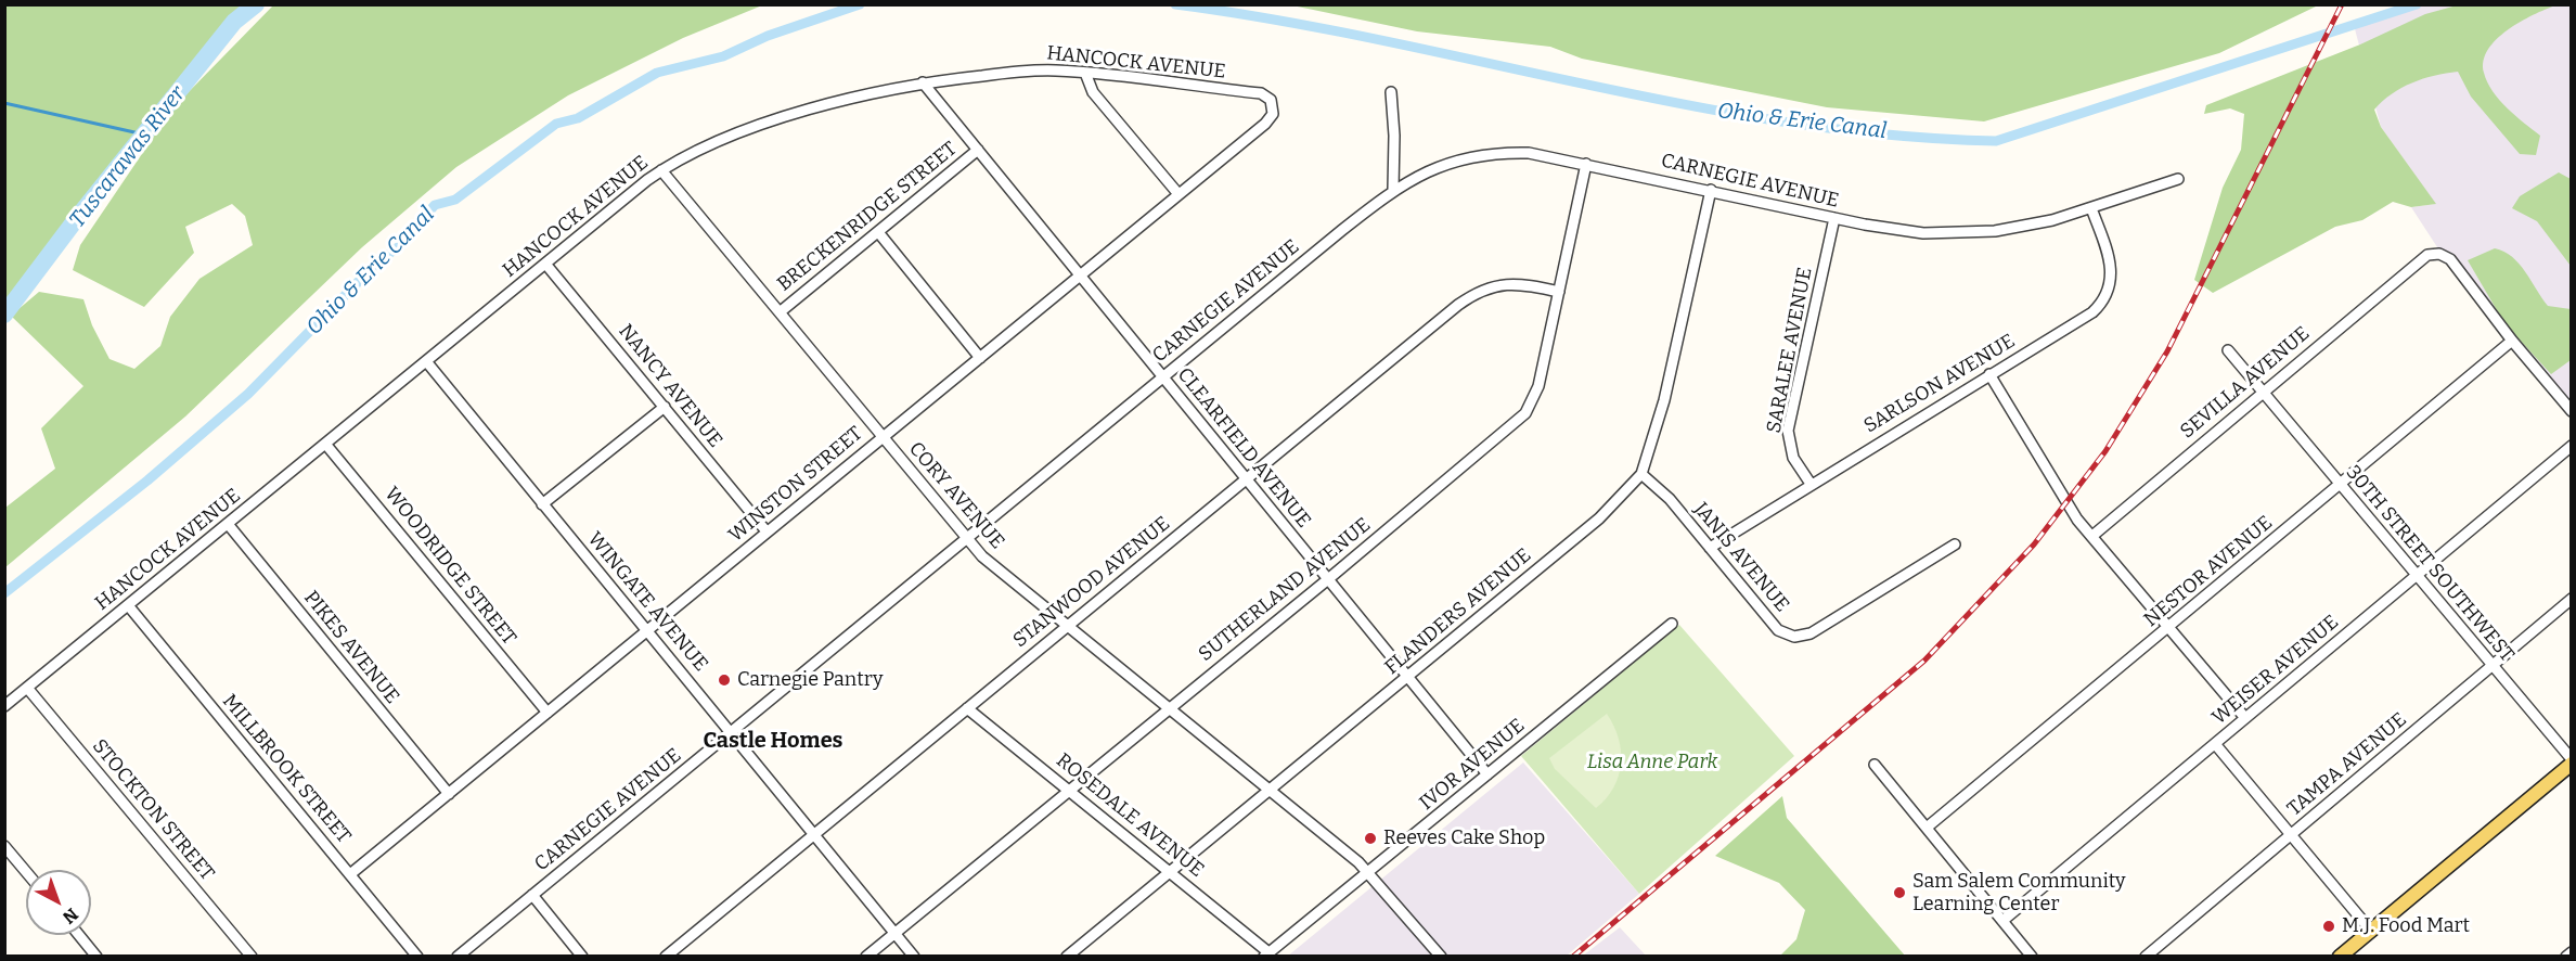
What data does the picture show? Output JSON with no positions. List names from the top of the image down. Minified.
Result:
{"streets":{"street":["HANCOCK AVENUE","CARNEGIE AVENUE","BRECKENRIDGE STREET","SARALEE AVENUE","SEVILLA AVENUE","SARLSON AVENUE","NANCY AVENUE","CLEARFIELD AVENUE","WINSTON STREET","CORY AVENUE","JANIS AVENUE","30TH STREET SOUTHWEST","WOODRIDGE STREET","NESTOR AVENUE","STANWOOD AVENUE","SUTHERLAND AVENUE","WINGATE AVENUE","FLANDERS AVENUE","PIKES AVENUE","WEISER AVENUE","IVOR AVENUE","TAMPA AVENUE","MILLBROOK STREET","STOCKTON STREET","ROSEDALE AVENUE"]},"crossings":[["HANCOCK AVENUE","NANCY AVENUE"],["HANCOCK AVENUE","CLEARFIELD AVENUE"],["HANCOCK AVENUE","WINSTON STREET"],["HANCOCK AVENUE","CORY AVENUE"],["HANCOCK AVENUE","WOODRIDGE STREET"],["HANCOCK AVENUE","WINGATE AVENUE"],["HANCOCK AVENUE","PIKES AVENUE"],["HANCOCK AVENUE","MILLBROOK STREET"],["HANCOCK AVENUE","STOCKTON STREET"],["CARNEGIE AVENUE","SARALEE AVENUE"],["CARNEGIE AVENUE","SARLSON AVENUE"],["CARNEGIE AVENUE","CLEARFIELD AVENUE"],["CARNEGIE AVENUE","CORY AVENUE"],["CARNEGIE AVENUE","SUTHERLAND AVENUE"],["CARNEGIE AVENUE","WINGATE AVENUE"],["CARNEGIE AVENUE","FLANDERS AVENUE"],["BRECKENRIDGE STREET","CLEARFIELD AVENUE"],["BRECKENRIDGE STREET","CORY AVENUE"],["SARALEE AVENUE","SARLSON AVENUE"],["SEVILLA AVENUE","30TH STREET SOUTHWEST"],["SEVILLA AVENUE","NESTOR AVENUE"],["SARLSON AVENUE","JANIS AVENUE"],["NANCY AVENUE","WINSTON STREET"],["CLEARFIELD AVENUE","WINSTON STREET"],["CLEARFIELD AVENUE","STANWOOD AVENUE"],["CLEARFIELD AVENUE","SUTHERLAND AVENUE"],["CLEARFIELD AVENUE","FLANDERS AVENUE"],["CLEARFIELD AVENUE","IVOR AVENUE"],["WINSTON STREET","CORY AVENUE"],["WINSTON STREET","WOODRIDGE STREET"],["WINSTON STREET","WINGATE AVENUE"],["WINSTON STREET","PIKES AVENUE"],["WINSTON STREET","MILLBROOK STREET"],["CORY AVENUE","STANWOOD AVENUE"],["CORY AVENUE","SUTHERLAND AVENUE"],["CORY AVENUE","FLANDERS AVENUE"],["CORY AVENUE","IVOR AVENUE"],["JANIS AVENUE","FLANDERS AVENUE"],["30TH STREET SOUTHWEST","NESTOR AVENUE"],["30TH STREET SOUTHWEST","WEISER AVENUE"],["30TH STREET SOUTHWEST","TAMPA AVENUE"],["STANWOOD AVENUE","SUTHERLAND AVENUE"],["STANWOOD AVENUE","WINGATE AVENUE"],["STANWOOD AVENUE","ROSEDALE AVENUE"],["SUTHERLAND AVENUE","WINGATE AVENUE"],["SUTHERLAND AVENUE","ROSEDALE AVENUE"],["FLANDERS AVENUE","ROSEDALE AVENUE"],["IVOR AVENUE","ROSEDALE AVENUE"]],"districts":["Castle Homes"],"water":["Ohio & Erie Canal","Tuscarawas River"],"parks":["Lisa Anne Park"],"places":["Carnegie Pantry","Reeves Cake Shop","Sam Salem Community Learning Center","M.J. Food Mart"],"north":"bottom right"}
